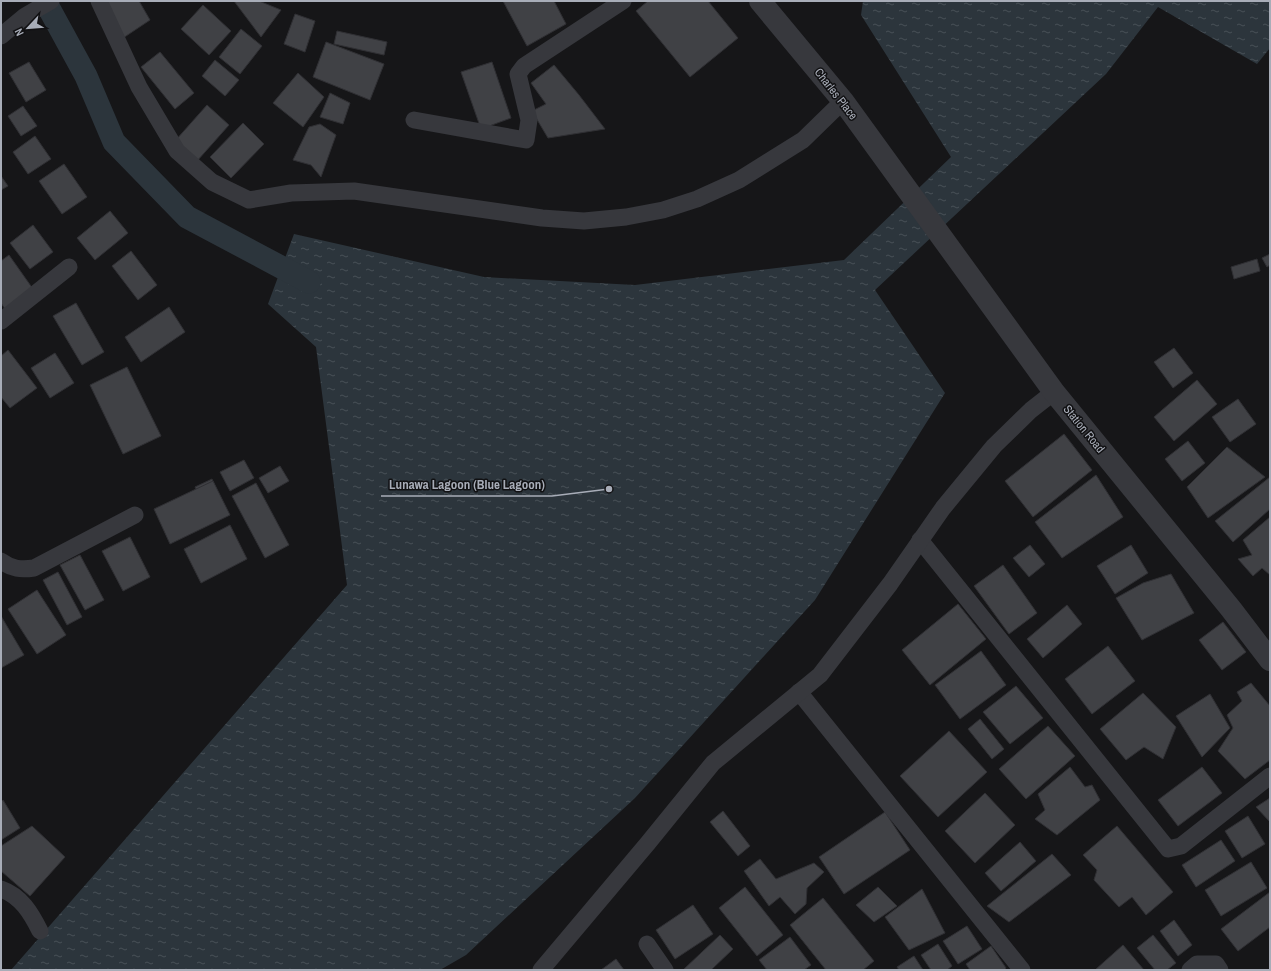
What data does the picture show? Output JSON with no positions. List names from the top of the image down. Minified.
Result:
{"streets":{"street":["Charles Place","Station Road"]},"crossings":[["Charles Place","Station Road"]],"places":["Lunawa Lagoon (Blue Lagoon)"],"north":"bottom left"}
